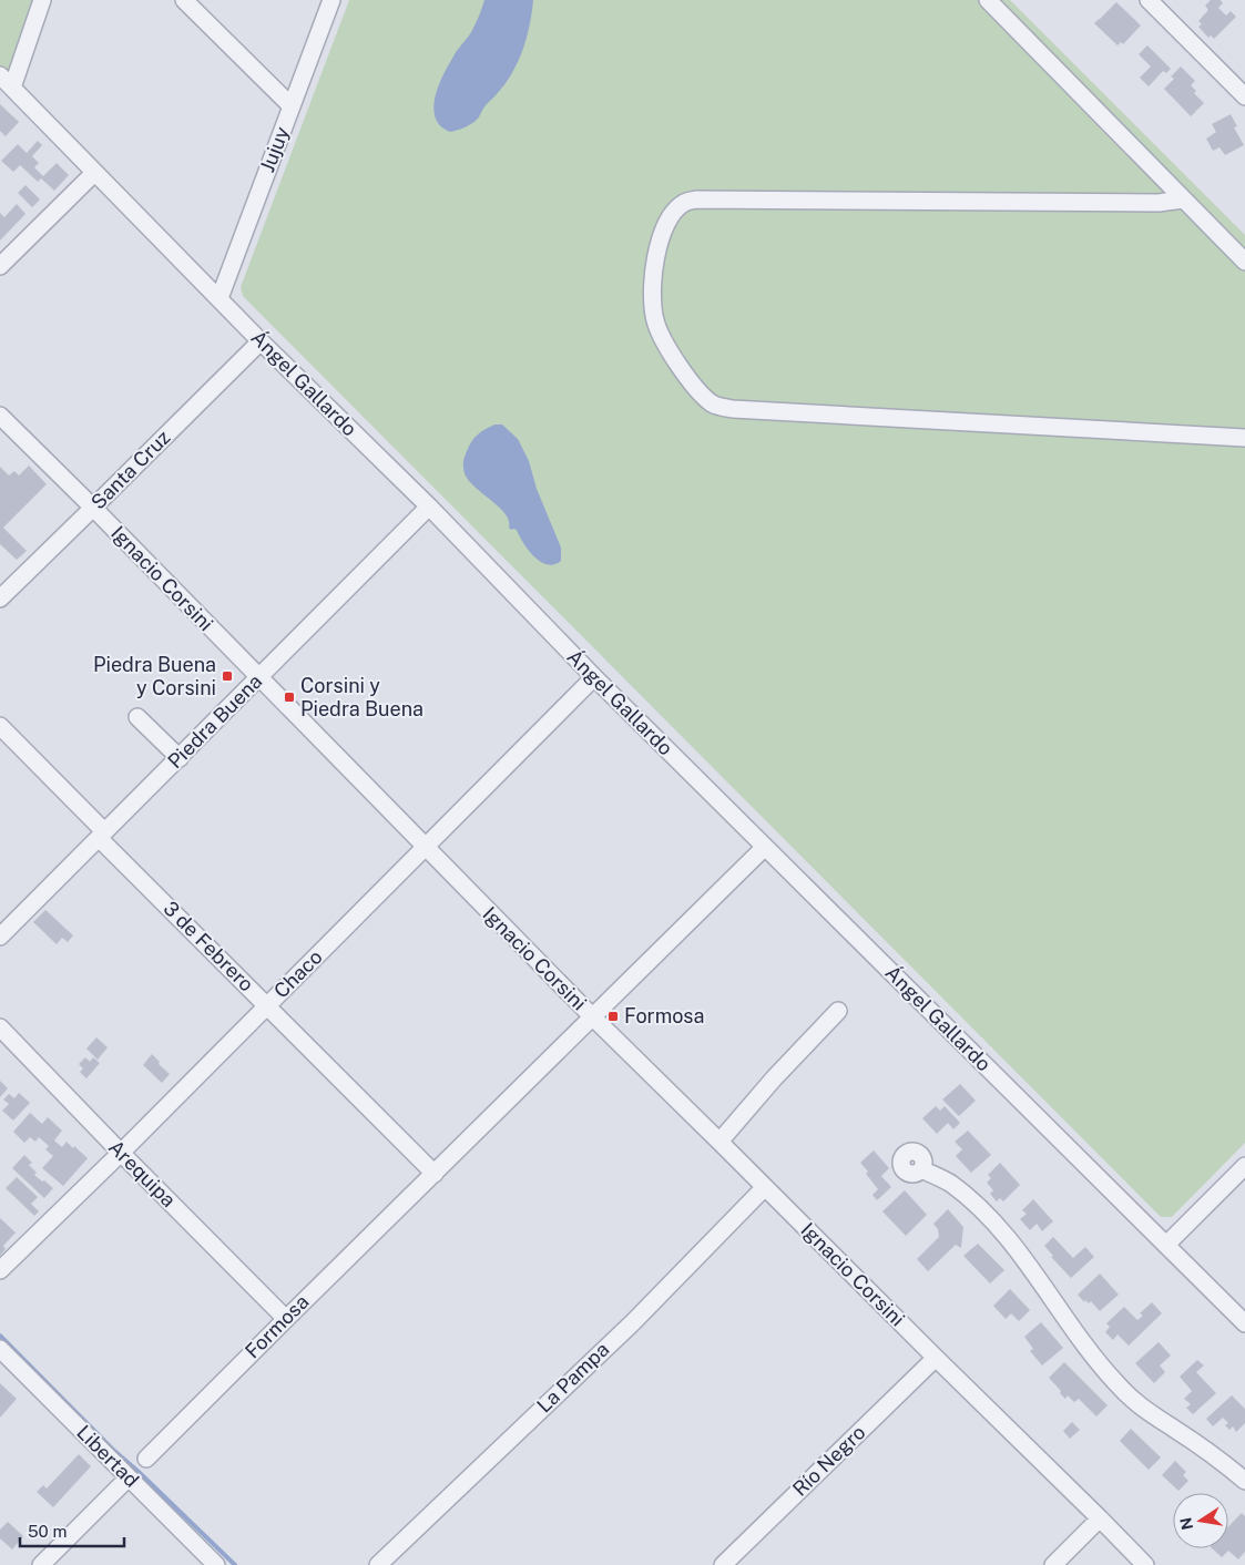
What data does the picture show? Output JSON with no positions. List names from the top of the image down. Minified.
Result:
{"streets":{"street":["Jujuy","Ángel Gallardo","Santa Cruz","Ignacio Corsini","Piedra Buena","3 de Febrero","Chaco","Arequipa","Formosa","La Pampa","Libertad","Río Negro"]},"crossings":[["Jujuy","Ángel Gallardo"],["Ángel Gallardo","Santa Cruz"],["Ángel Gallardo","Piedra Buena"],["Ángel Gallardo","Chaco"],["Ángel Gallardo","Formosa"],["Santa Cruz","Ignacio Corsini"],["Ignacio Corsini","Piedra Buena"],["Ignacio Corsini","Chaco"],["Ignacio Corsini","Formosa"],["Ignacio Corsini","La Pampa"],["Ignacio Corsini","Río Negro"],["Piedra Buena","3 de Febrero"],["3 de Febrero","Chaco"],["3 de Febrero","Formosa"],["Chaco","Arequipa"],["Arequipa","Formosa"]],"places":{"transit":["Piedra Buena y Corsini","Corsini y Piedra Buena","Formosa"]},"scale_bar":"50 m","north":"left"}
